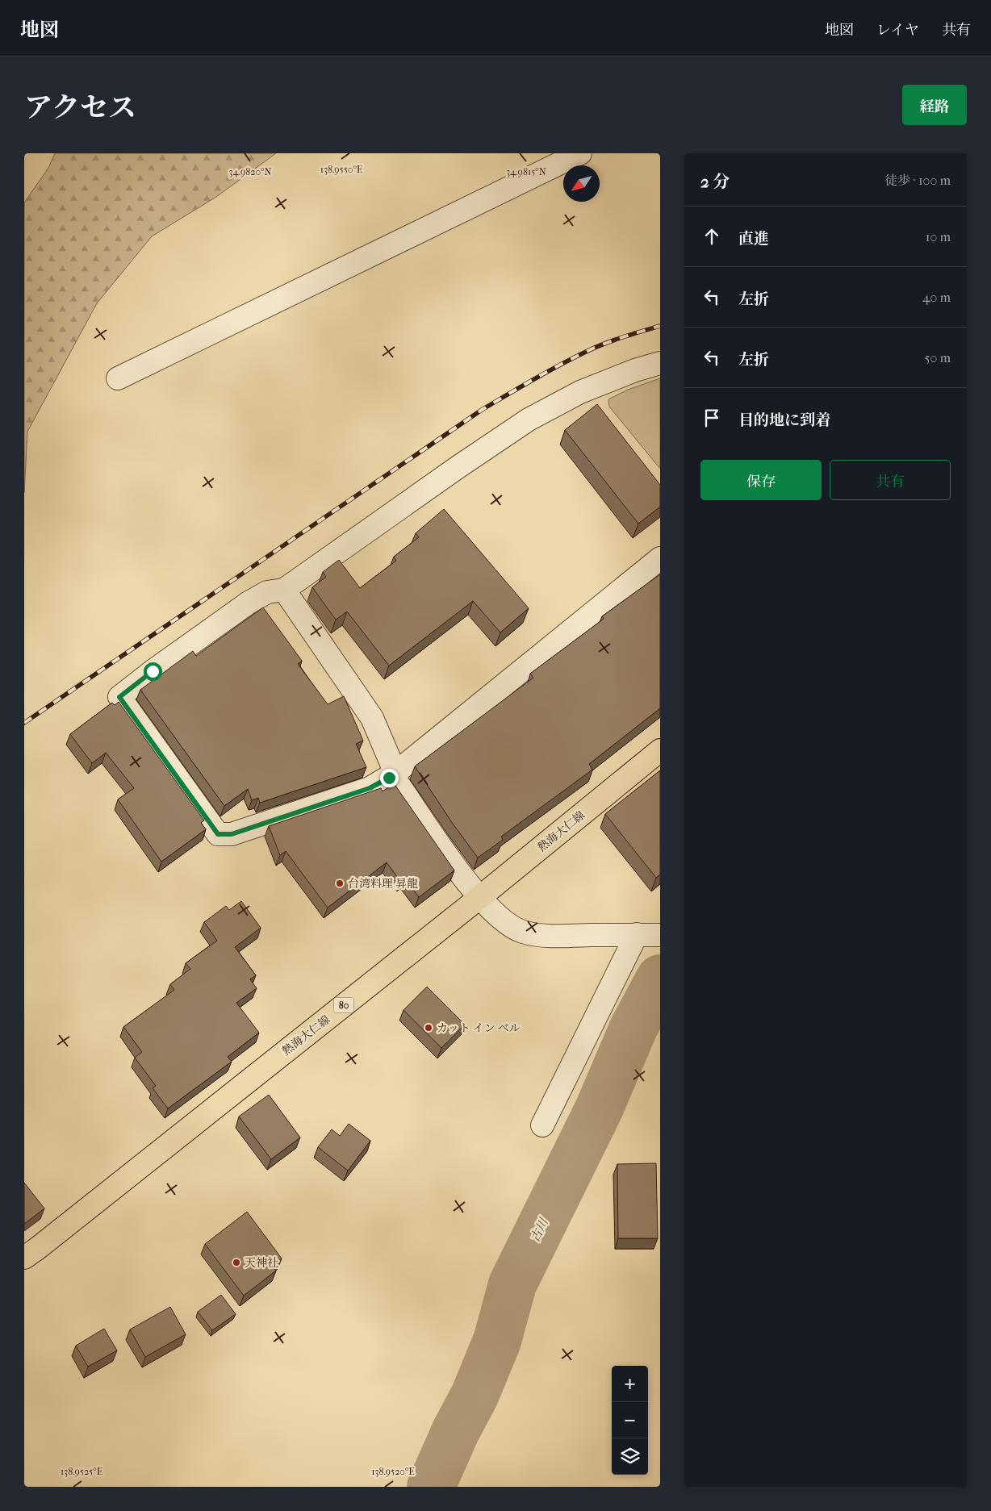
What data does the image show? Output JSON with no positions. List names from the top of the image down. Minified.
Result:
{"streets":{"main road":["熱海大仁線","80"]},"water":["古川"],"places":["台湾料理 昇龍","カット イン ベル","天神社"],"north":"bottom left","page":{"header":"地図","nav":["地図","レイヤ","共有"],"title":"アクセス","buttons":["経路",["保存","共有"]],"heading":["2 分","徒歩 · 100 m"],"list":[["直進","10 m"],["左折","40 m"],["左折","50 m"],"目的地に到着"],"map_buttons":["+","−"]},"coordinates":["138.9550°E","34.9820°N","34.9815°N","138.9525°E","138.9520°E"]}
